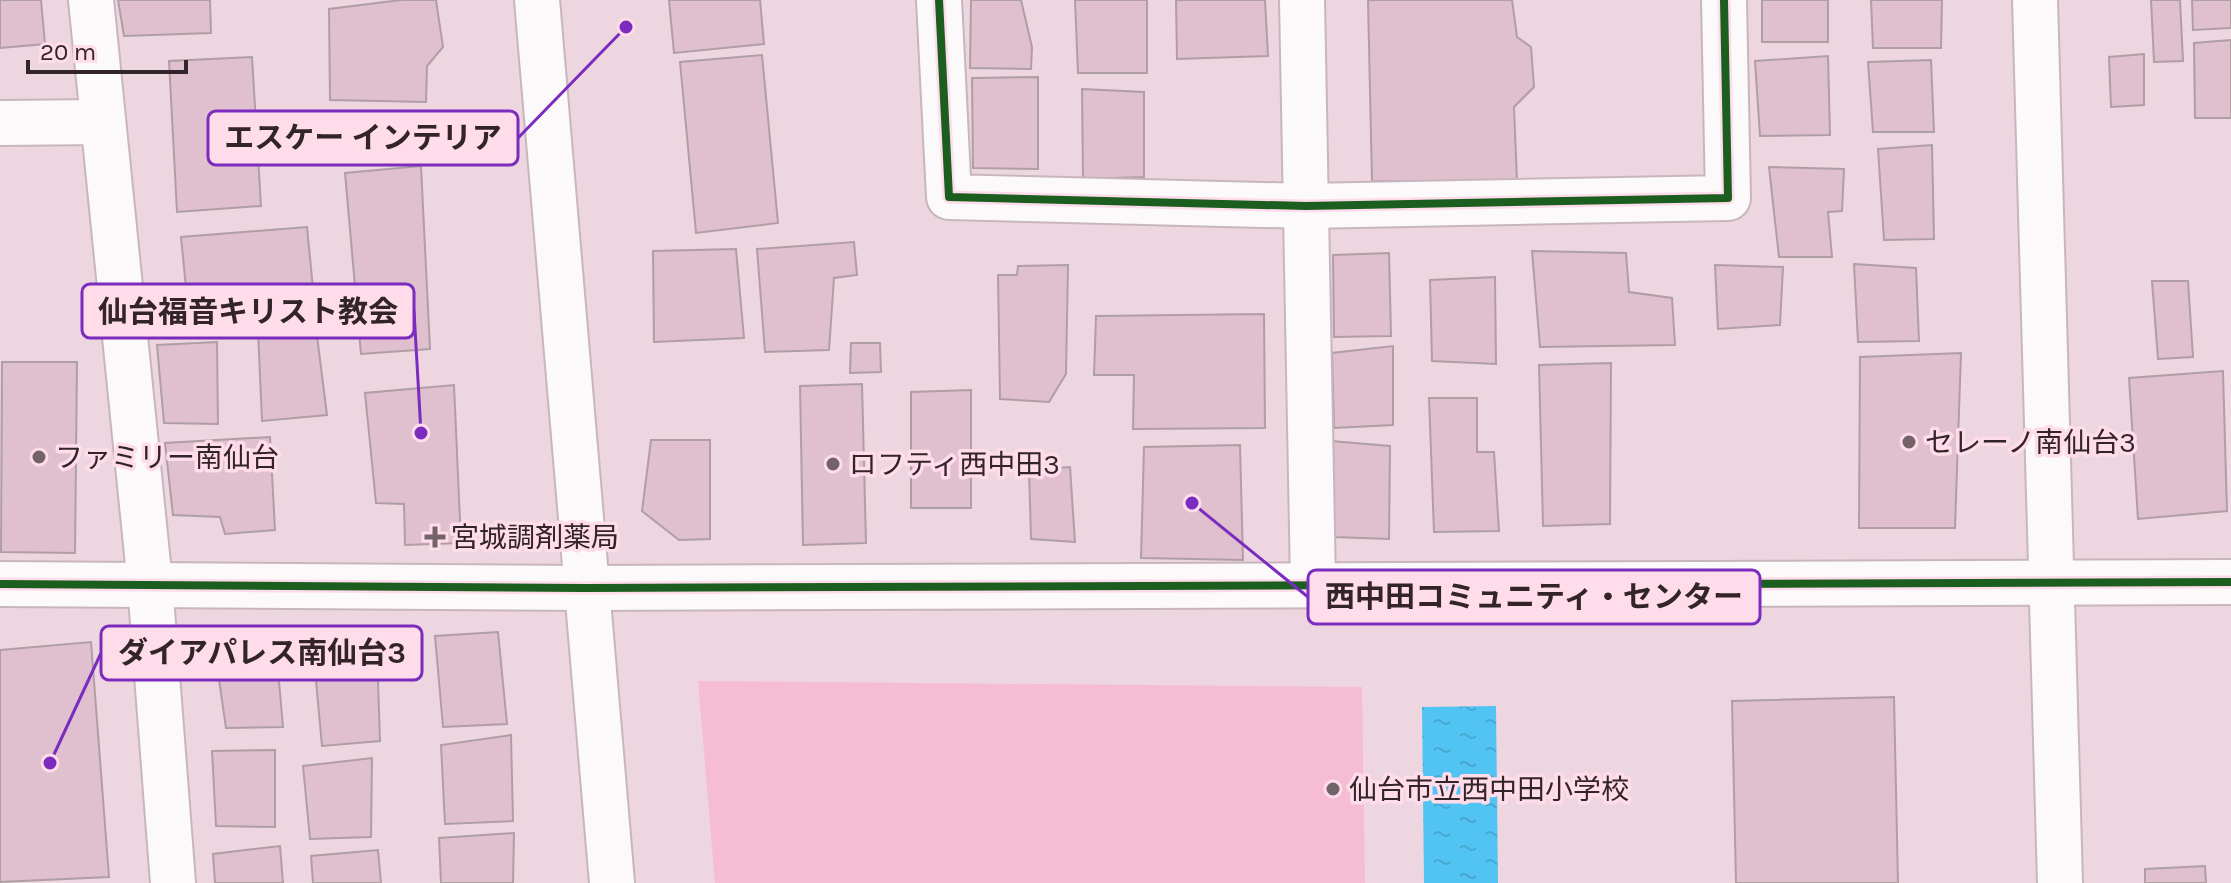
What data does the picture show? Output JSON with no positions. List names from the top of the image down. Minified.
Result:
{"places":{"other":["エスケー インテリア","仙台福音キリスト教会","セレーノ南仙台3","ファミリー南仙台","ロフティ西中田3","西中田コミュニティ・センター","ダイアパレス南仙台3","仙台市立西中田小学校"],"health":["宮城調剤薬局"]},"scale_bar":"20 m"}
